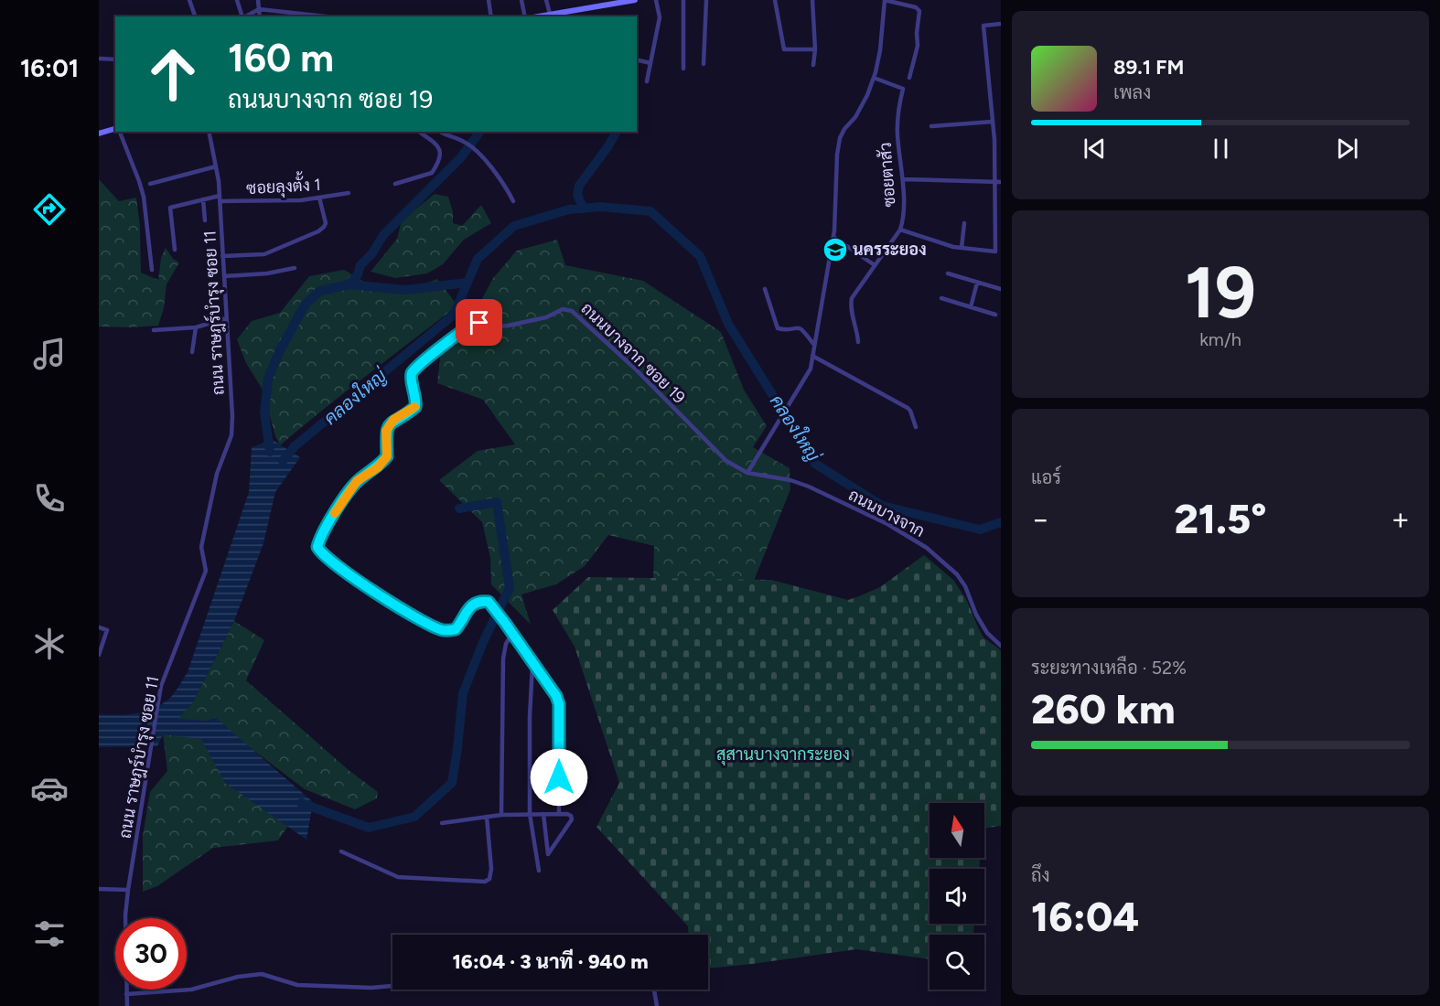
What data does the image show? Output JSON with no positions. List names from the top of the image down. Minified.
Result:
{"streets":{"street":["ซอยตาสัว","ซอยลุงตั้ง 1","ถนน ราษฎร์บำรุง ซอย 11","ถนนบางจาก ซอย 19","ถนนบางจาก"]},"crossings":[["ซอยลุงตั้ง 1","ถนน ราษฎร์บำรุง ซอย 11"],["ถนนบางจาก ซอย 19","ถนนบางจาก"]],"water":["คลองใหญ่"],"parks":["สุสานบางจากระยอง"],"places":{"school or university":["นครระยอง"]},"north":"top","page":{"tabs":"16:01","turn":["160 m","ถนนบางจาก ซอย 19"],"song":["89.1 FM","เพลง"],"tile":[["19","km/h"],"แอร์",["ระยะทางเหลือ · 52%","260 km"],["ถึง","16:04"]],"heat":["−","21.5°","+"],"limit":"30","trip":"16:04 · 3 นาที · 940 m"}}
